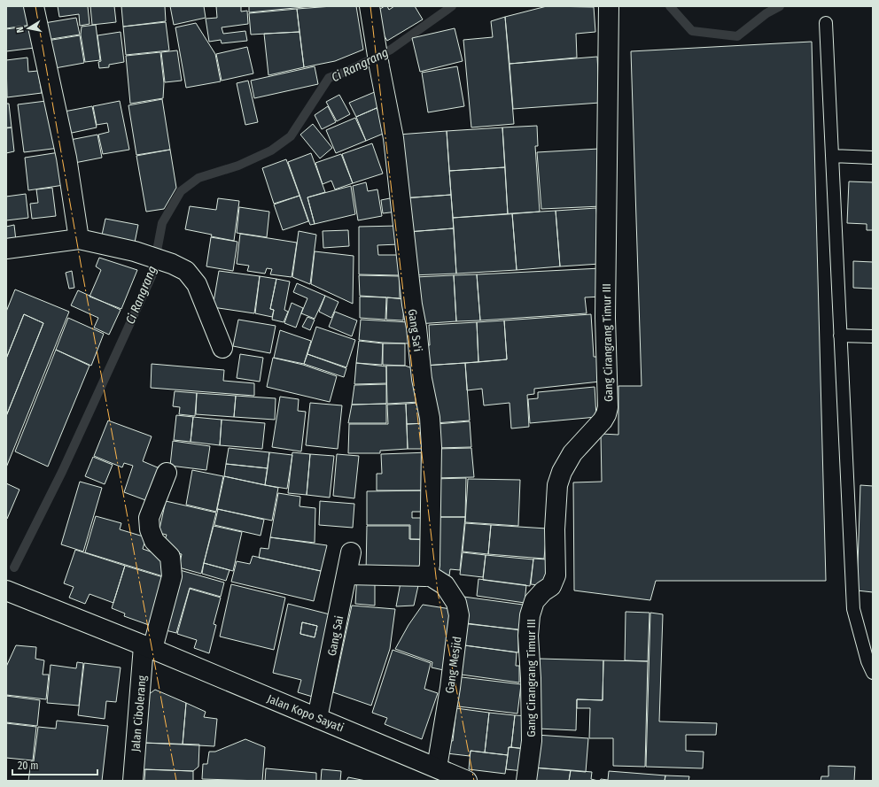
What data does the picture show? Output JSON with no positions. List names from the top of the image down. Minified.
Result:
{"streets":{"street":["Gang Sa'i","Gang Cirangrang Timur III","Gang Sai","Gang Mesjid","Jalan Kopo Sayati","Jalan Cibolerang"]},"crossings":[["Gang Sa'i","Gang Mesjid"],["Gang Sai","Jalan Kopo Sayati"],["Gang Mesjid","Jalan Kopo Sayati"],["Jalan Kopo Sayati","Jalan Cibolerang"]],"water":["Ci Rangrang"],"scale_bar":"20 m","north":"left"}
